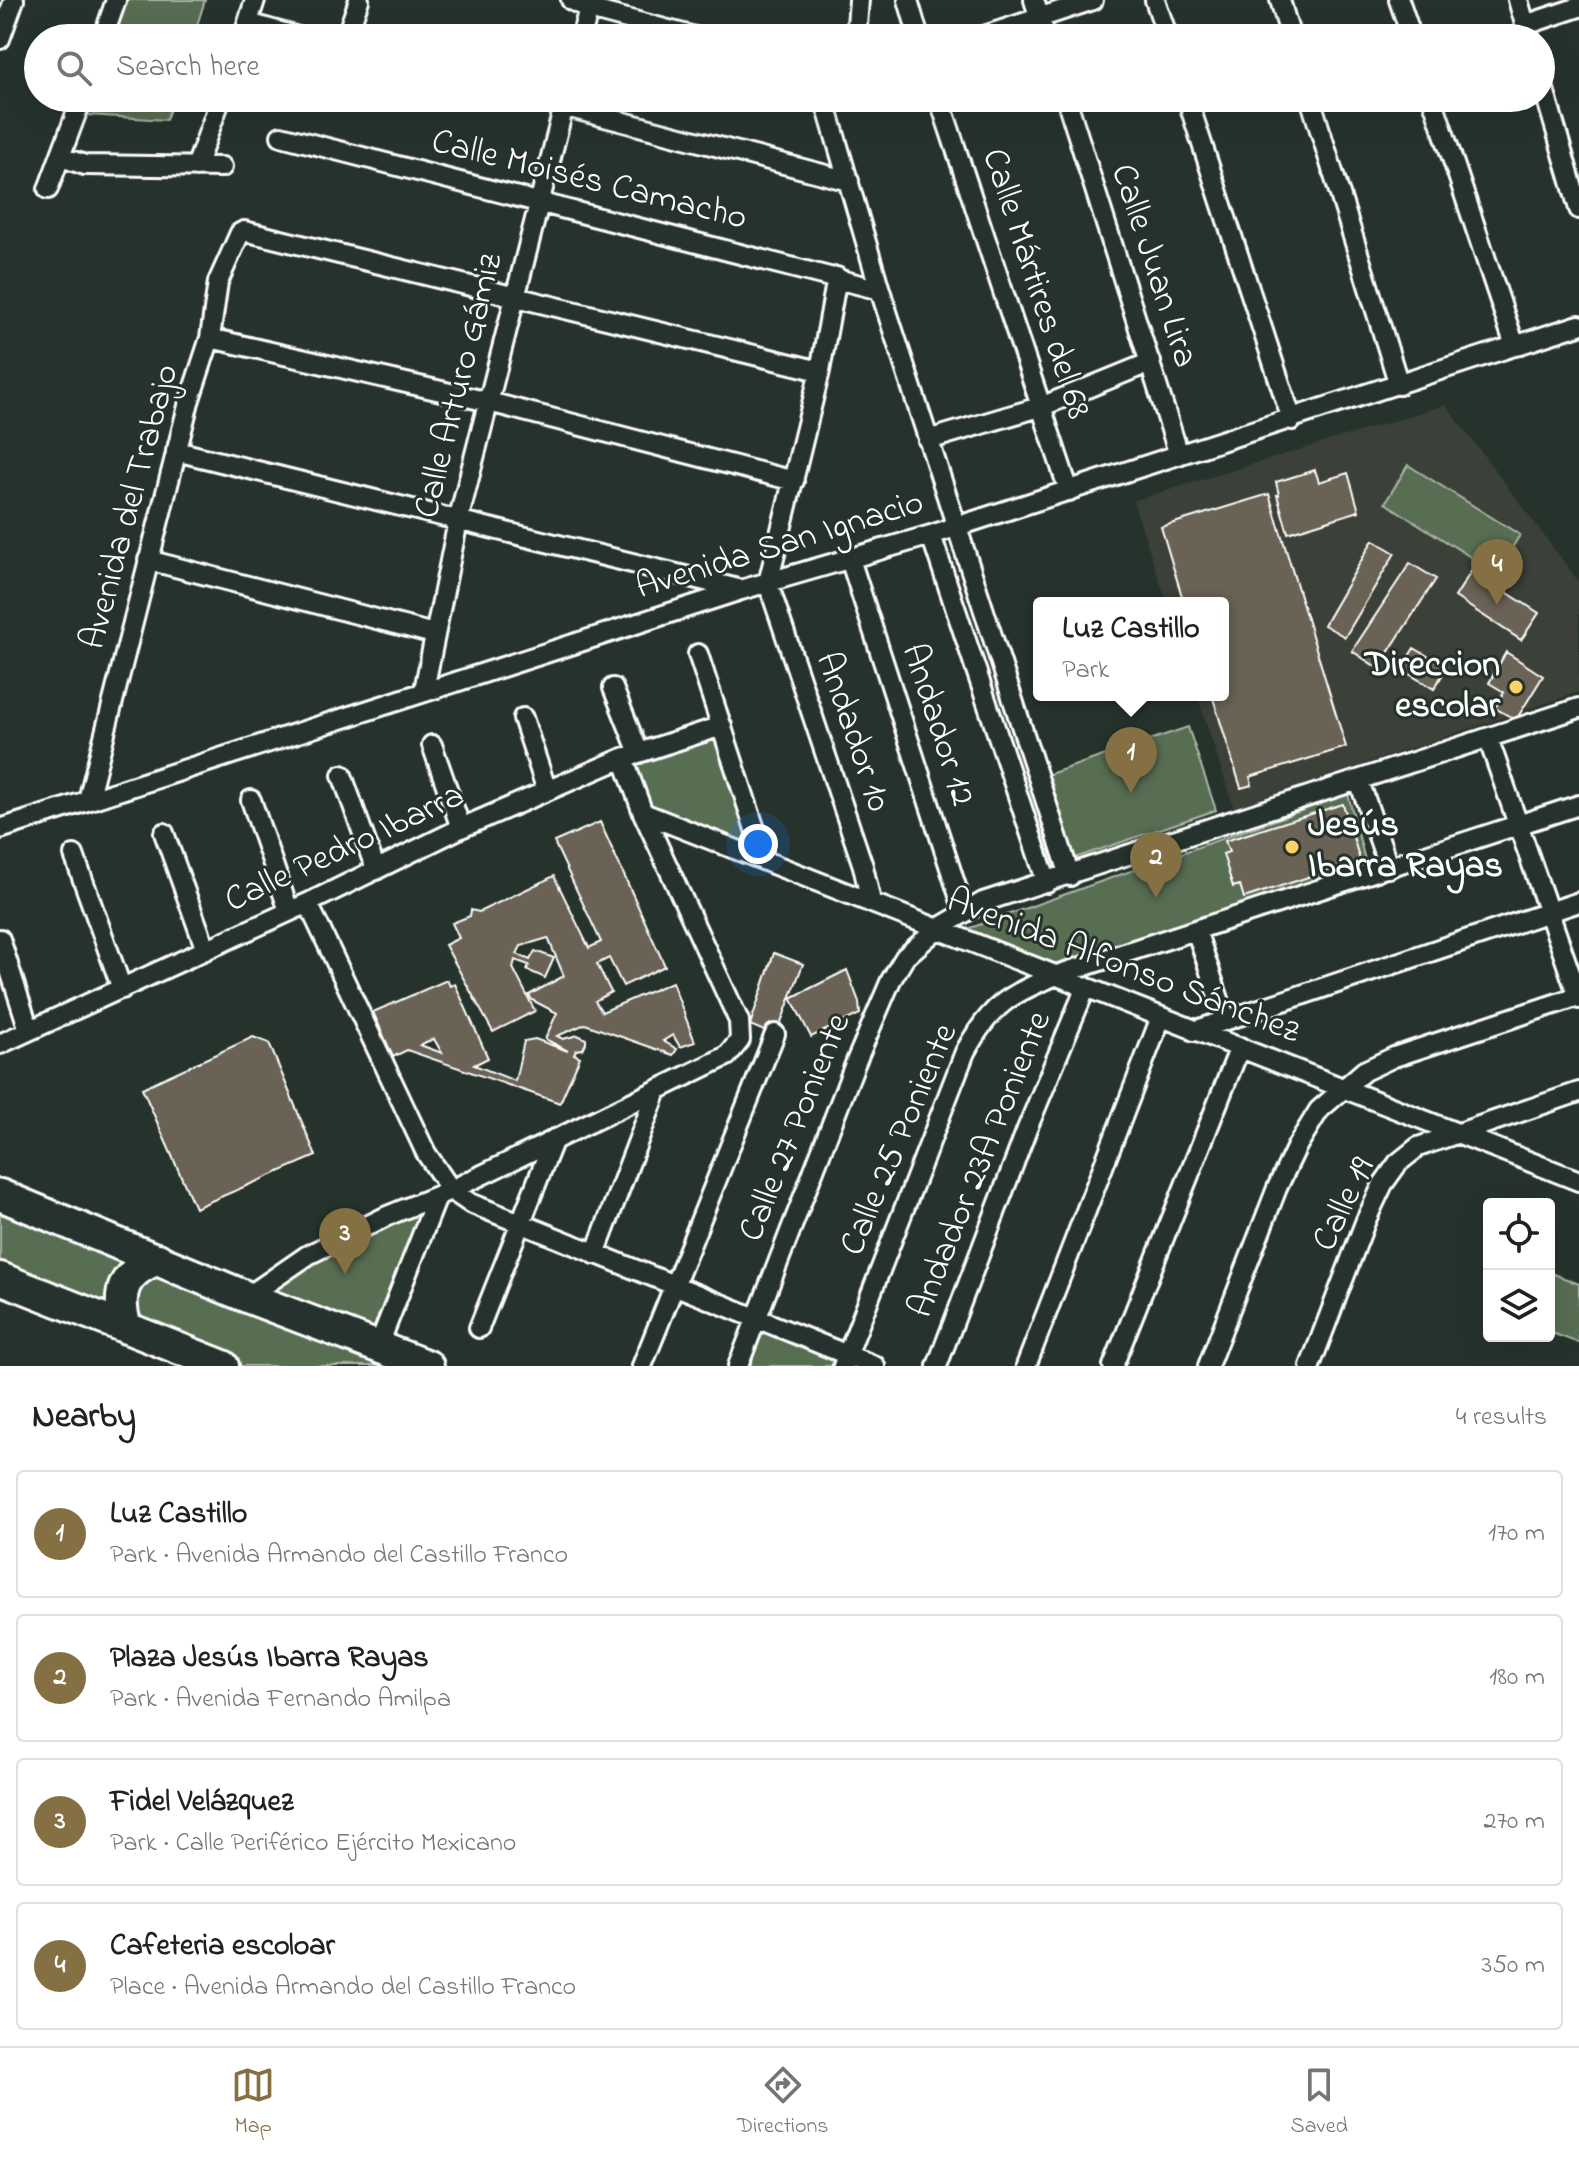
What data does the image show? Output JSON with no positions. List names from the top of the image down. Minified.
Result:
{"streets":{"street":["Calle Moisés Camacho","Calle Juan Lira","Calle Mártires del 68","Calle Arturo Gámiz","Avenida del Trabajo","Avenida San Ignacio","Andador 12","Andador 10","Calle Pedro Ibarra","Avenida Alfonso Sánchez","Calle 27 Poniente","Calle 25 Poniente","Andador 23A Poniente","Calle 19"]},"crossings":[["Calle Moisés Camacho","Calle Arturo Gámiz"],["Calle Juan Lira","Avenida San Ignacio"],["Calle Mártires del 68","Avenida San Ignacio"],["Calle Arturo Gámiz","Avenida del Trabajo"],["Calle Arturo Gámiz","Avenida San Ignacio"],["Avenida del Trabajo","Avenida San Ignacio"],["Avenida San Ignacio","Andador 12"],["Avenida San Ignacio","Andador 10"],["Andador 12","Calle 27 Poniente"],["Andador 10","Avenida Alfonso Sánchez"],["Avenida Alfonso Sánchez","Calle 27 Poniente"],["Avenida Alfonso Sánchez","Calle 25 Poniente"],["Avenida Alfonso Sánchez","Andador 23A Poniente"],["Avenida Alfonso Sánchez","Calle 19"]],"places":["Direccion escolar","Jesús Ibarra Rayas"],"page":{"search":"Search here","pins":["4","1","2","3"],"popup":["Luz Castillo","Park"],"heading":["Nearby","4 results"],"list":[{"mark":"1","name":"Luz Castillo","note":"Park · Avenida Armando del Castillo Franco","value":"170 m"},{"mark":"2","name":"Plaza Jesús Ibarra Rayas","note":"Park · Avenida Fernando Amilpa","value":"180 m"},{"mark":"3","name":"Fidel Velázquez","note":"Park · Calle Periférico Ejército Mexicano","value":"270 m"},{"mark":"4","name":"Cafeteria escoloar","note":"Place · Avenida Armando del Castillo Franco","value":"350 m"}],"nav":["Map","Directions","Saved"]}}
